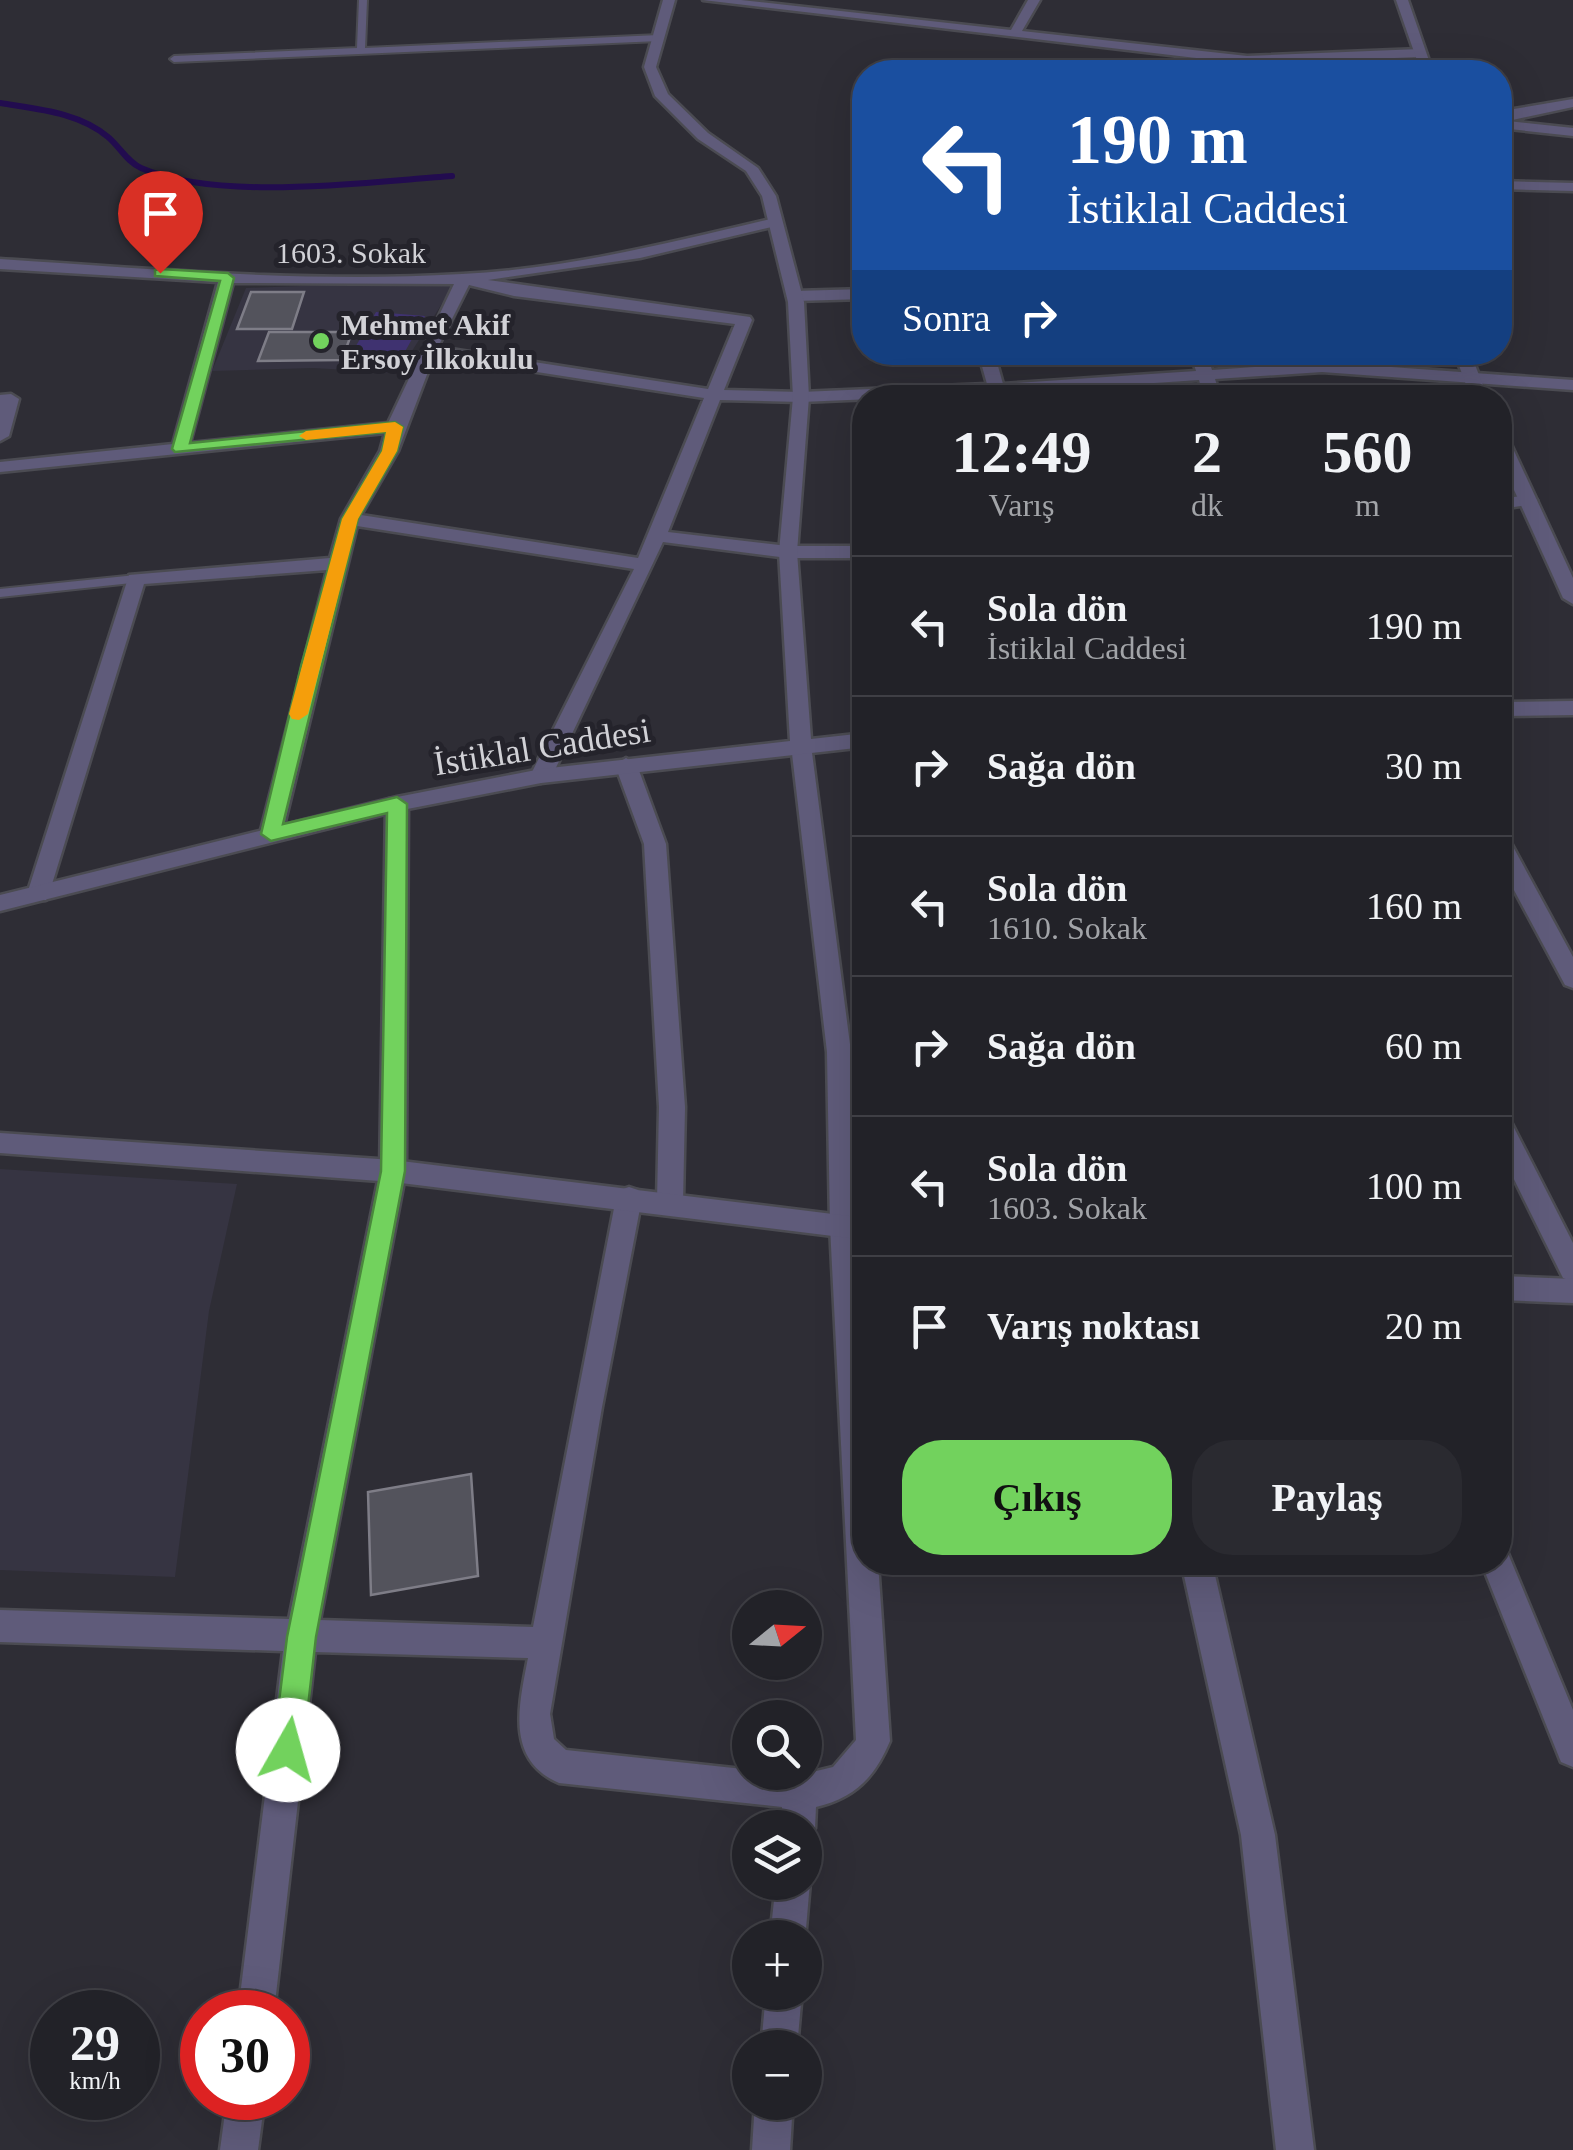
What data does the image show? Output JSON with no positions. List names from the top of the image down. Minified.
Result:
{"streets":{"street":["1603. Sokak","İstiklal Caddesi"]},"places":["Mehmet Akif Ersoy İlkokulu"],"north":"right","page":{"turn":["190 m","İstiklal Caddesi"],"then":"Sonra","eta":["12:49","Varış","2","dk","560","m"],"list":[{"name":"Sola dön","note":"İstiklal Caddesi","value":"190 m"},{"name":"Sağa dön","value":"30 m"},{"name":"Sola dön","note":"1610. Sokak","value":"160 m"},{"name":"Sağa dön","value":"60 m"},{"name":"Sola dön","note":"1603. Sokak","value":"100 m"},{"name":"Varış noktası","value":"20 m"}],"buttons":["Çıkış","Paylaş"],"map_buttons":["+","−"],"speed":"29 km/h","limit":"30"}}
